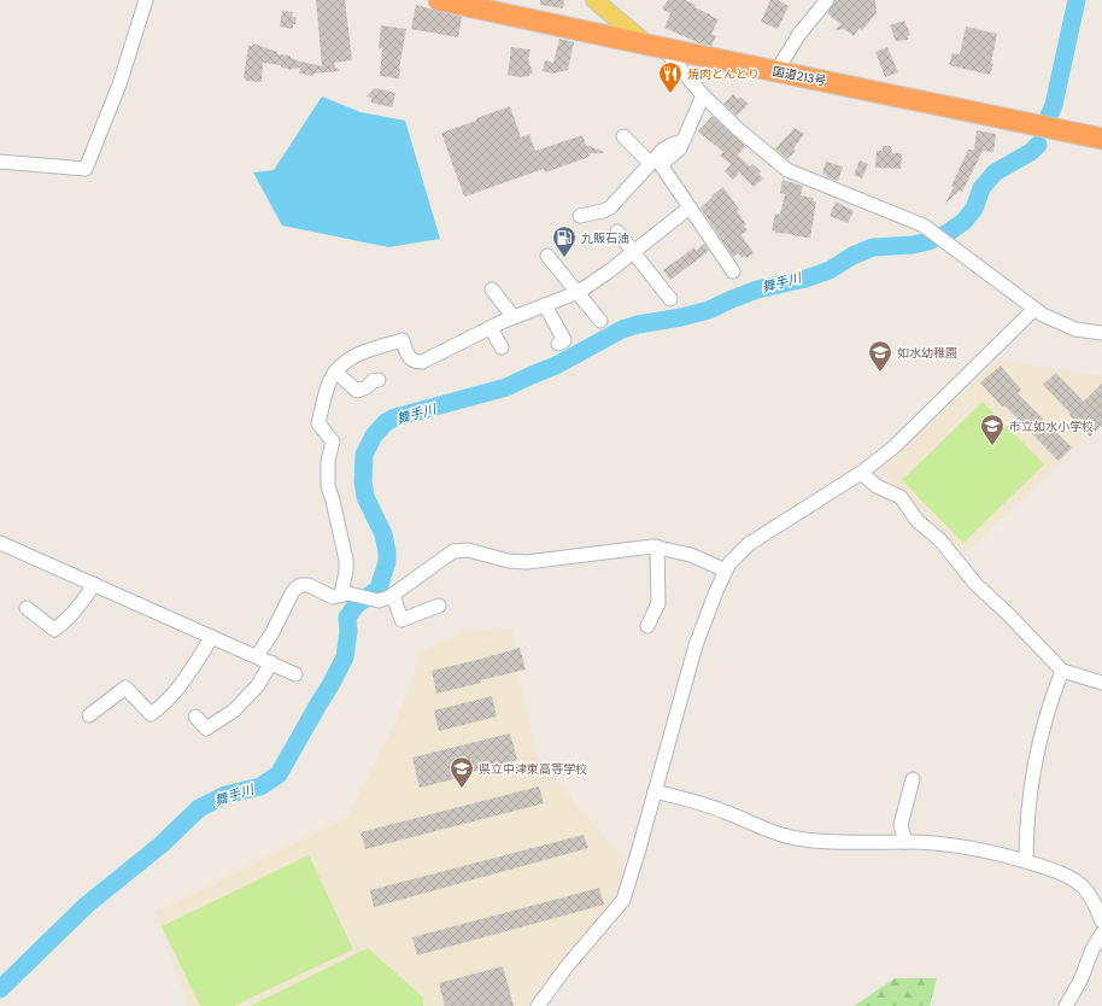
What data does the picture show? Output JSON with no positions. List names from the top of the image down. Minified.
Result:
{"streets":{"highway":["国道213号"]},"water":["舞手川"],"places":{"restaurant":["焼肉とんとり"],"fuel station":["九販石油"],"school or university":["如水幼稚園","市立如水小学校","県立中津東高等学校"]}}
